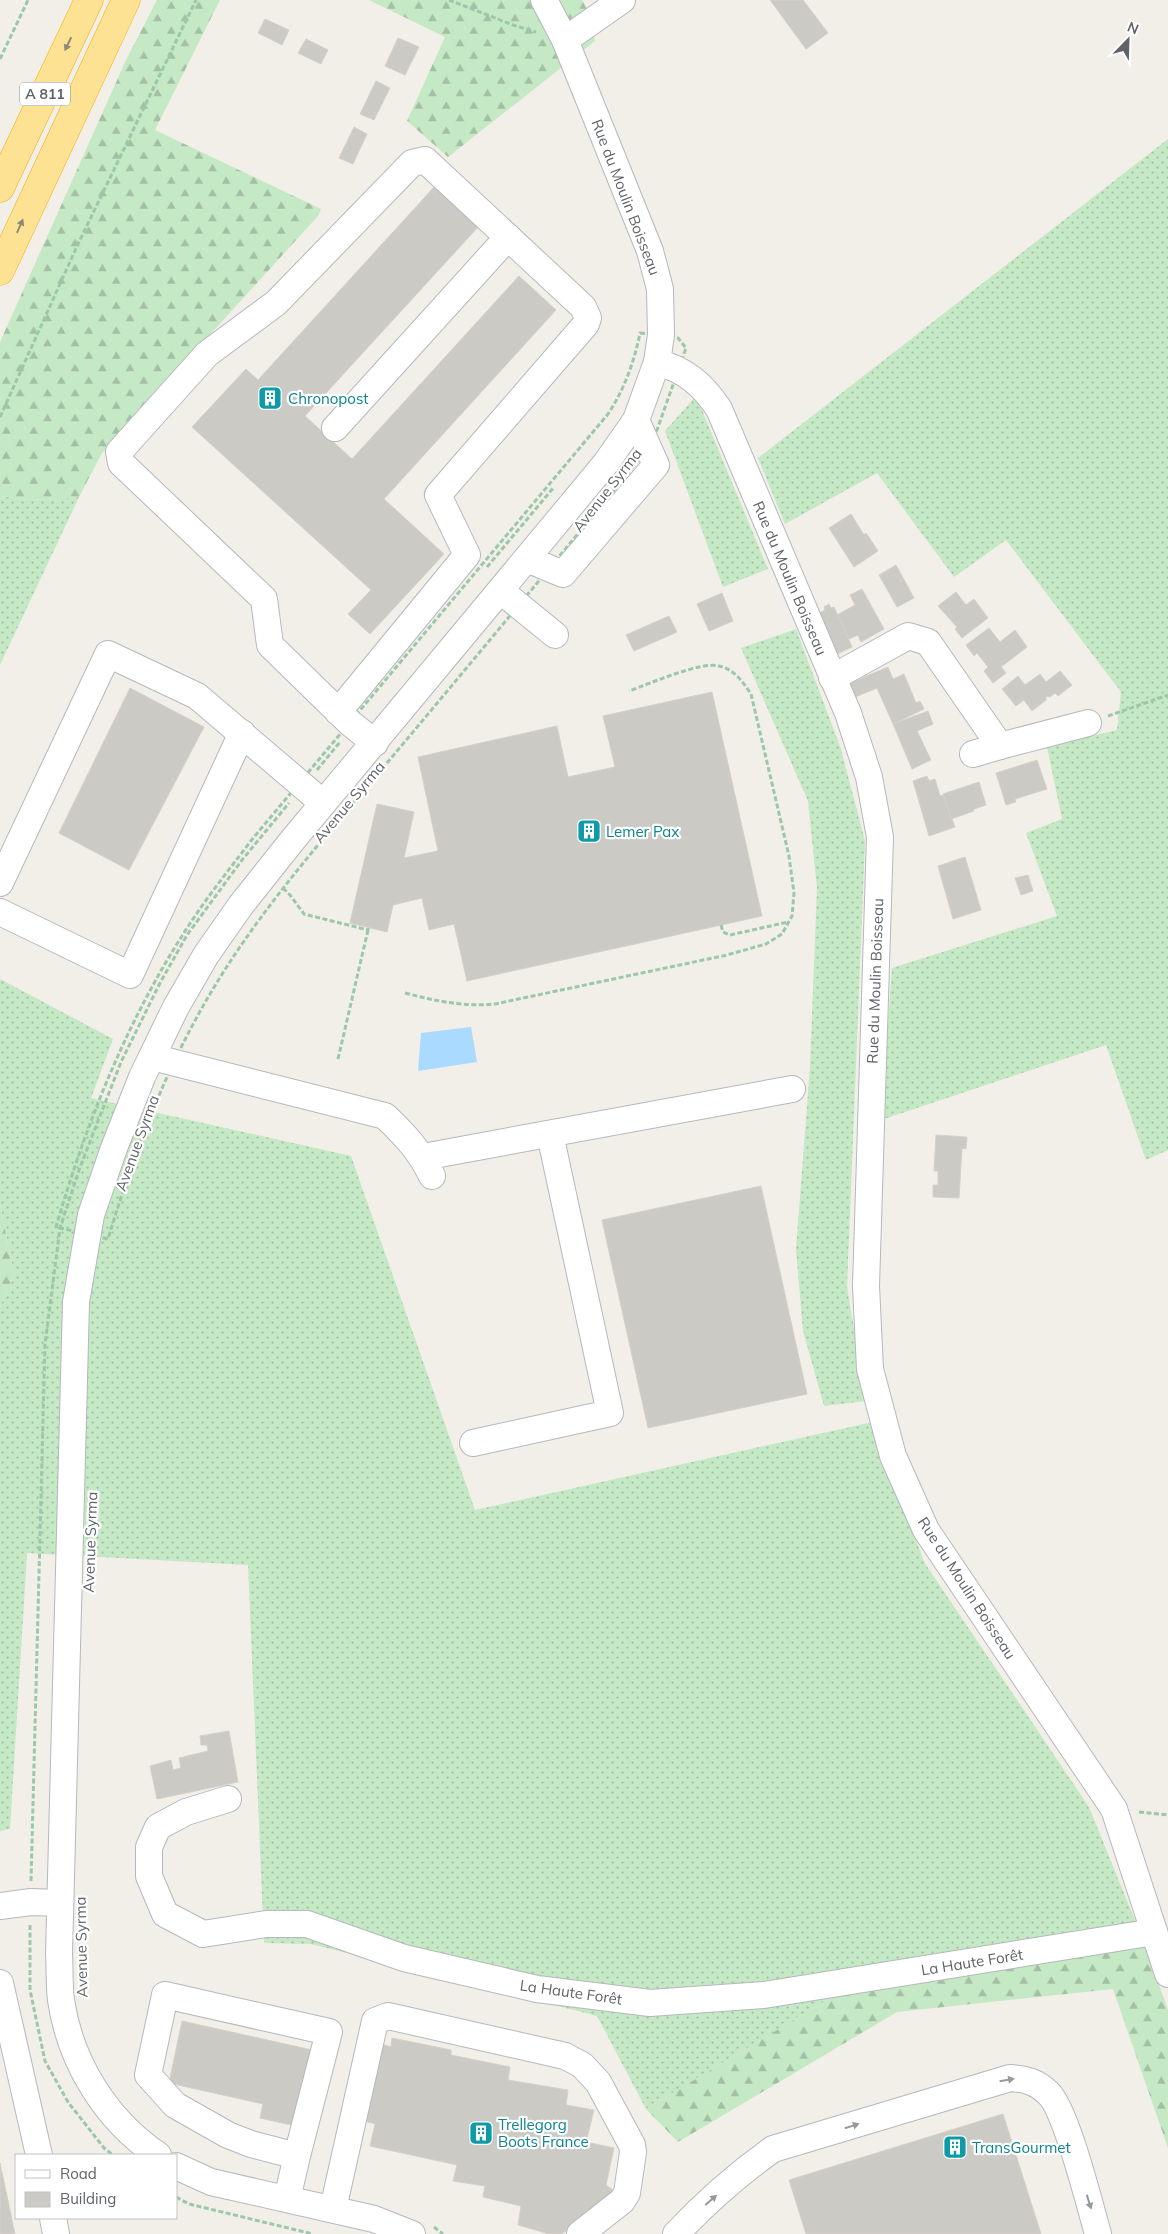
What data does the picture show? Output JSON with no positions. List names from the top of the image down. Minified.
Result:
{"streets":{"highway":["A 811"],"street":["Rue du Moulin Boisseau","Avenue Syrma","La Haute Forêt"]},"crossings":[["Rue du Moulin Boisseau","Avenue Syrma"],["Rue du Moulin Boisseau","La Haute Forêt"]],"places":{"building":["Chronopost","Lemer Pax","Trellegorg Boots France","TransGourmet"]},"legend":["Road","Building"],"north":"top right"}
